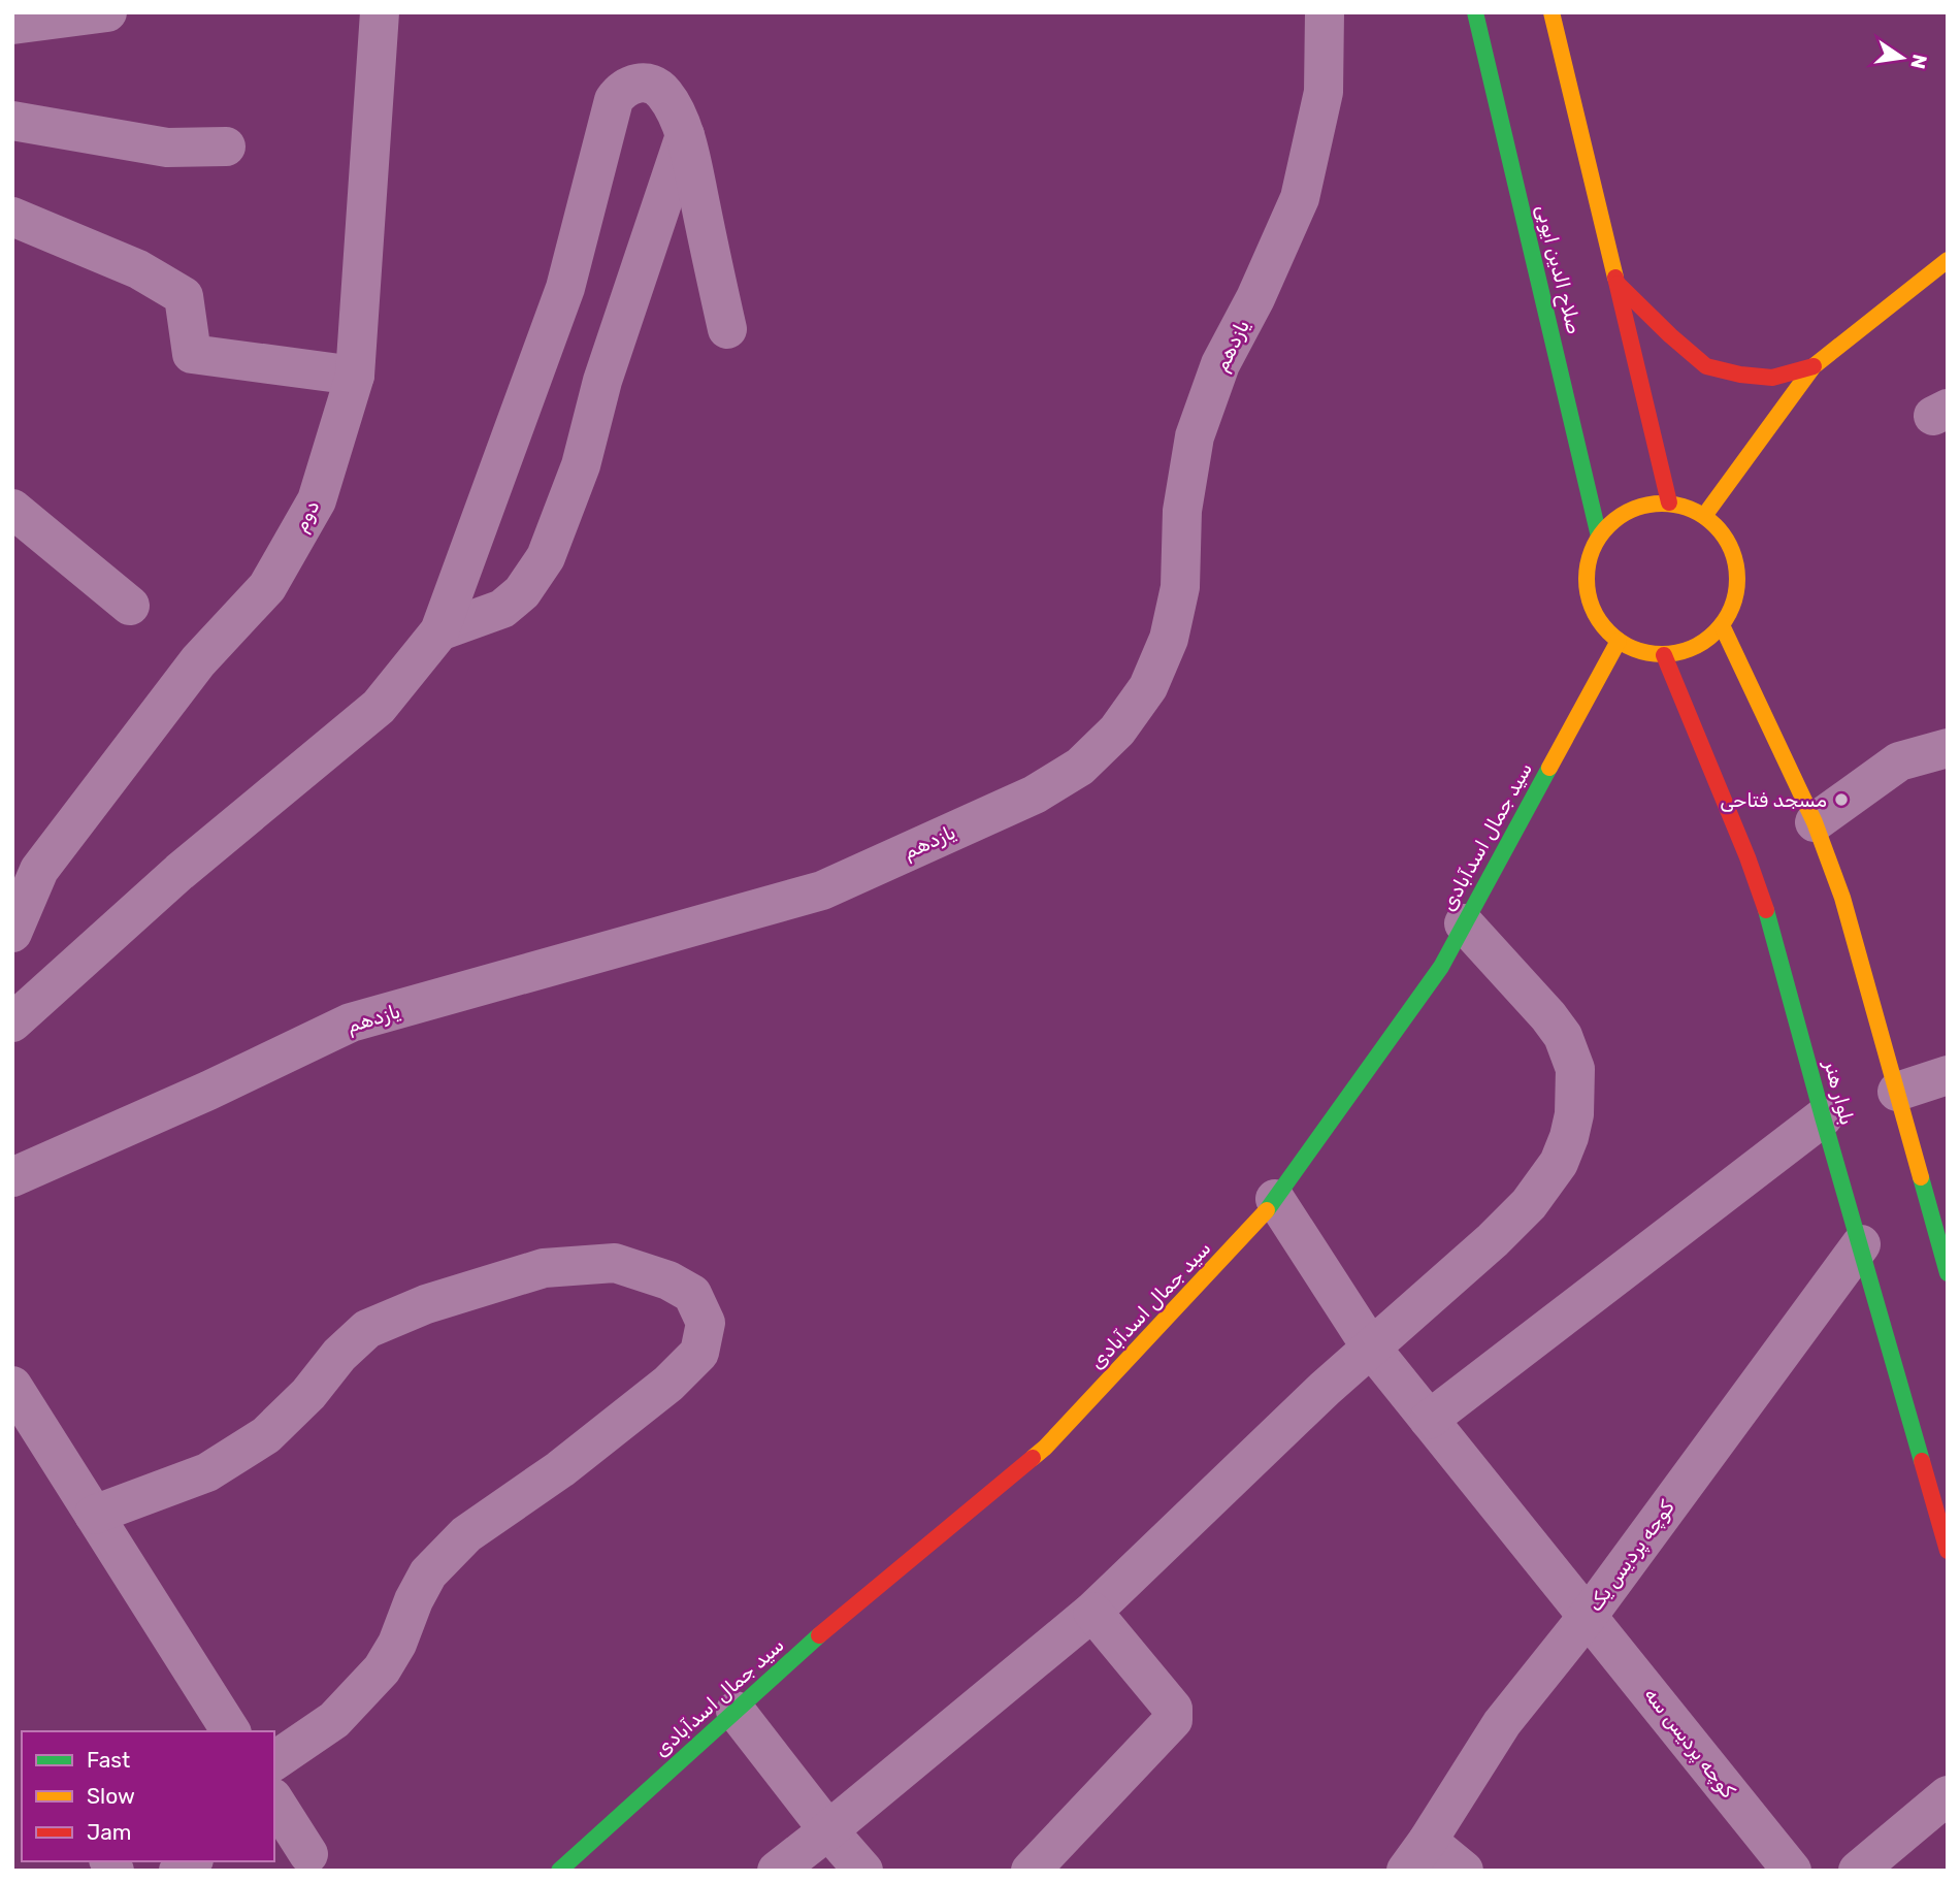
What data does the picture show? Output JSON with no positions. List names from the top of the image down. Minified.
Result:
{"streets":{"main road":["صلاح الدین ایوبی","سید جمال اسدآبادی","بلوار هنر"],"street":["یازدهم","دوم","کوچه پردیس یک","کوچه پردیس سه"]},"crossings":[["صلاح الدین ایوبی","سید جمال اسدآبادی"],["صلاح الدین ایوبی","بلوار هنر"],["سید جمال اسدآبادی","بلوار هنر"],["سید جمال اسدآبادی","کوچه پردیس سه"],["بلوار هنر","کوچه پردیس یک"],["کوچه پردیس یک","کوچه پردیس سه"]],"places":["مسجد فتاحی"],"legend":["Fast","Slow","Jam"],"north":"right"}
